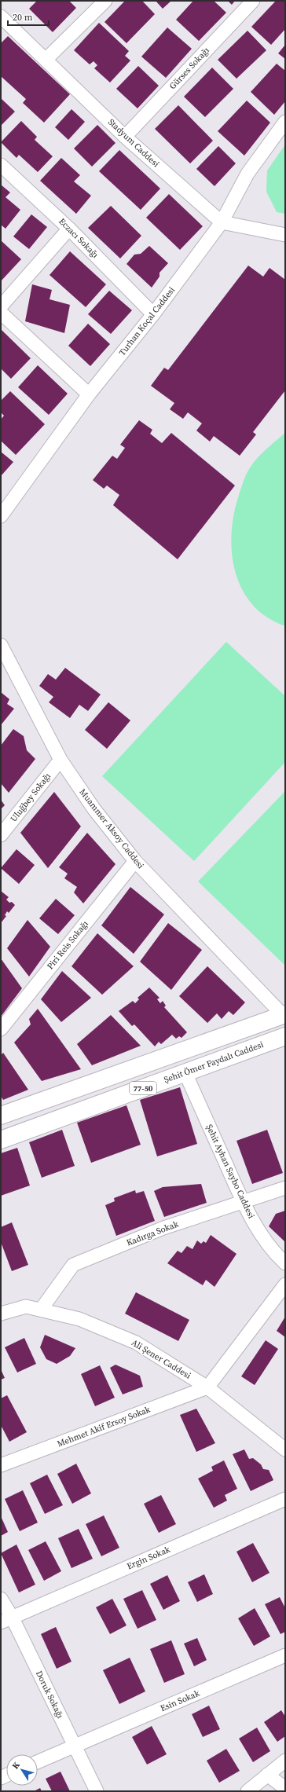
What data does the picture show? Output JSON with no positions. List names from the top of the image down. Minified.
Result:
{"streets":{"main road":["Şehit Ömer Faydalı Caddesi","77-50"],"street":["Gürses Sokağı","Stadyum Caddesi","Eczacı Sokağı","Turhan Koçal Caddesi","Uluğbey Sokağı","Muammer Aksoy Caddesi","Piri Reis Sokağı","Şehit Ayhan Saybo Caddesi","Kadırga Sokak","Ali Şener Caddesi","Mehmet Akif Ersoy Sokak","Ergin Sokak","Doruk Sokağı","Esin Sokak"]},"crossings":[["Gürses Sokağı","Stadyum Caddesi"],["Stadyum Caddesi","Turhan Koçal Caddesi"],["Eczacı Sokağı","Turhan Koçal Caddesi"],["Uluğbey Sokağı","Muammer Aksoy Caddesi"],["Muammer Aksoy Caddesi","Piri Reis Sokağı"],["Muammer Aksoy Caddesi","77-50"],["Şehit Ömer Faydalı Caddesi","Şehit Ayhan Saybo Caddesi"],["Şehit Ayhan Saybo Caddesi","Kadırga Sokak"],["Kadırga Sokak","Ali Şener Caddesi"],["Ali Şener Caddesi","Mehmet Akif Ersoy Sokak"],["Ergin Sokak","Doruk Sokağı"],["Doruk Sokağı","Esin Sokak"]],"scale_bar":"20 m","north":"top left"}
